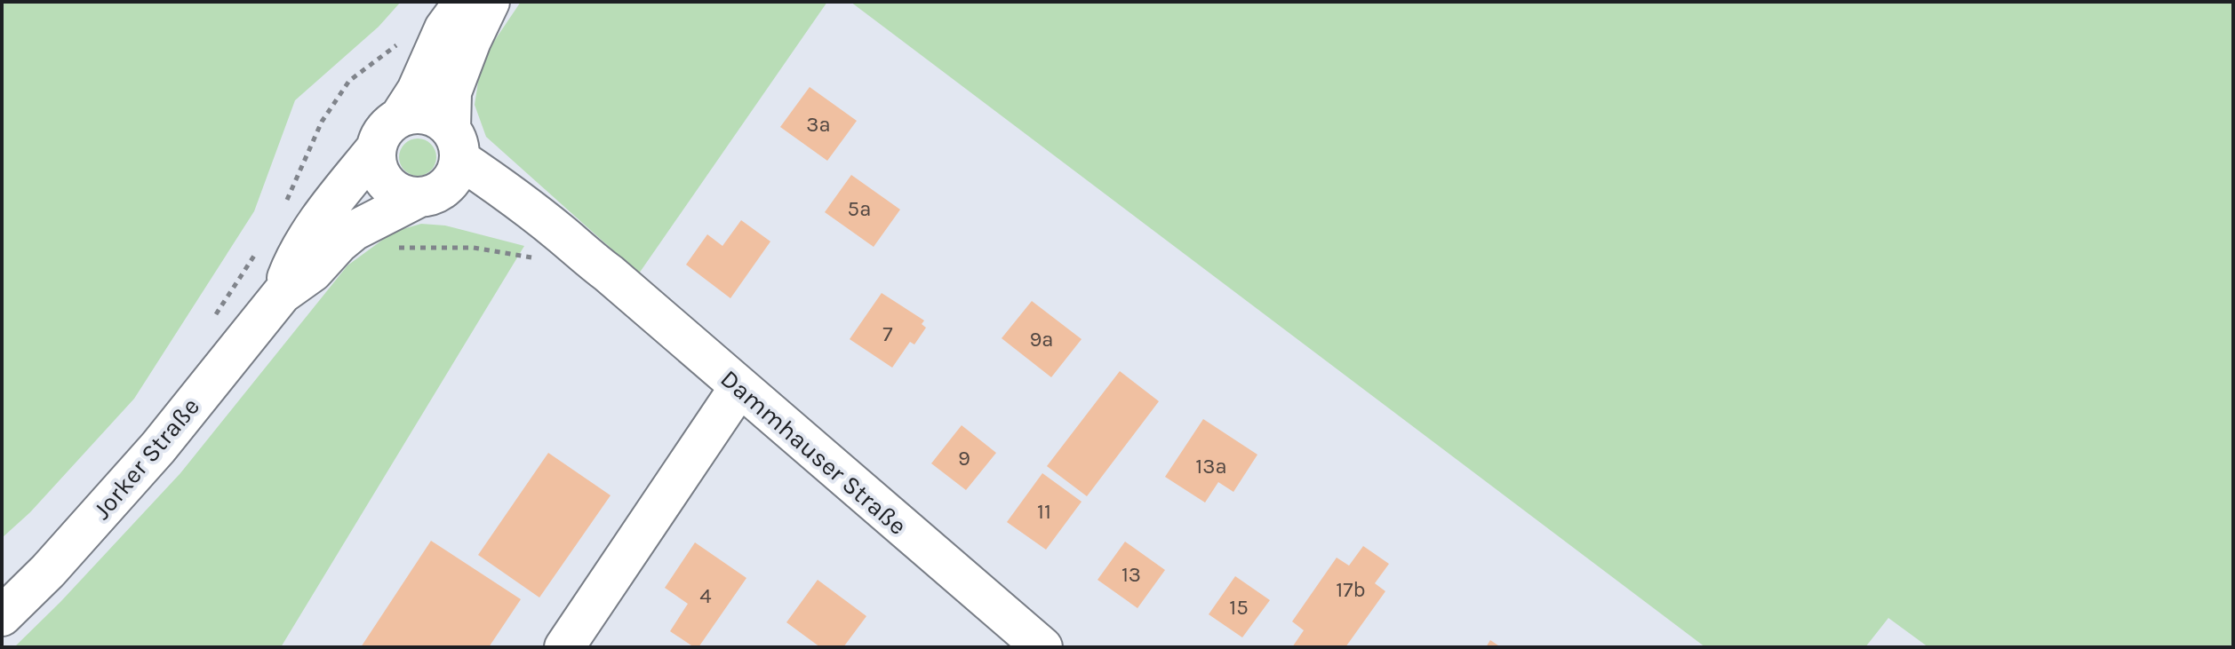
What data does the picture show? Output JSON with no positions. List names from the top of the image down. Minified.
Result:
{"streets":{"street":["Dammhauser Straße","Jorker Straße"]},"crossings":[["Dammhauser Straße","Jorker Straße"]],"house_numbers":["3a","5a","7","9a","9","13a","11","13","17b","4","15"]}
